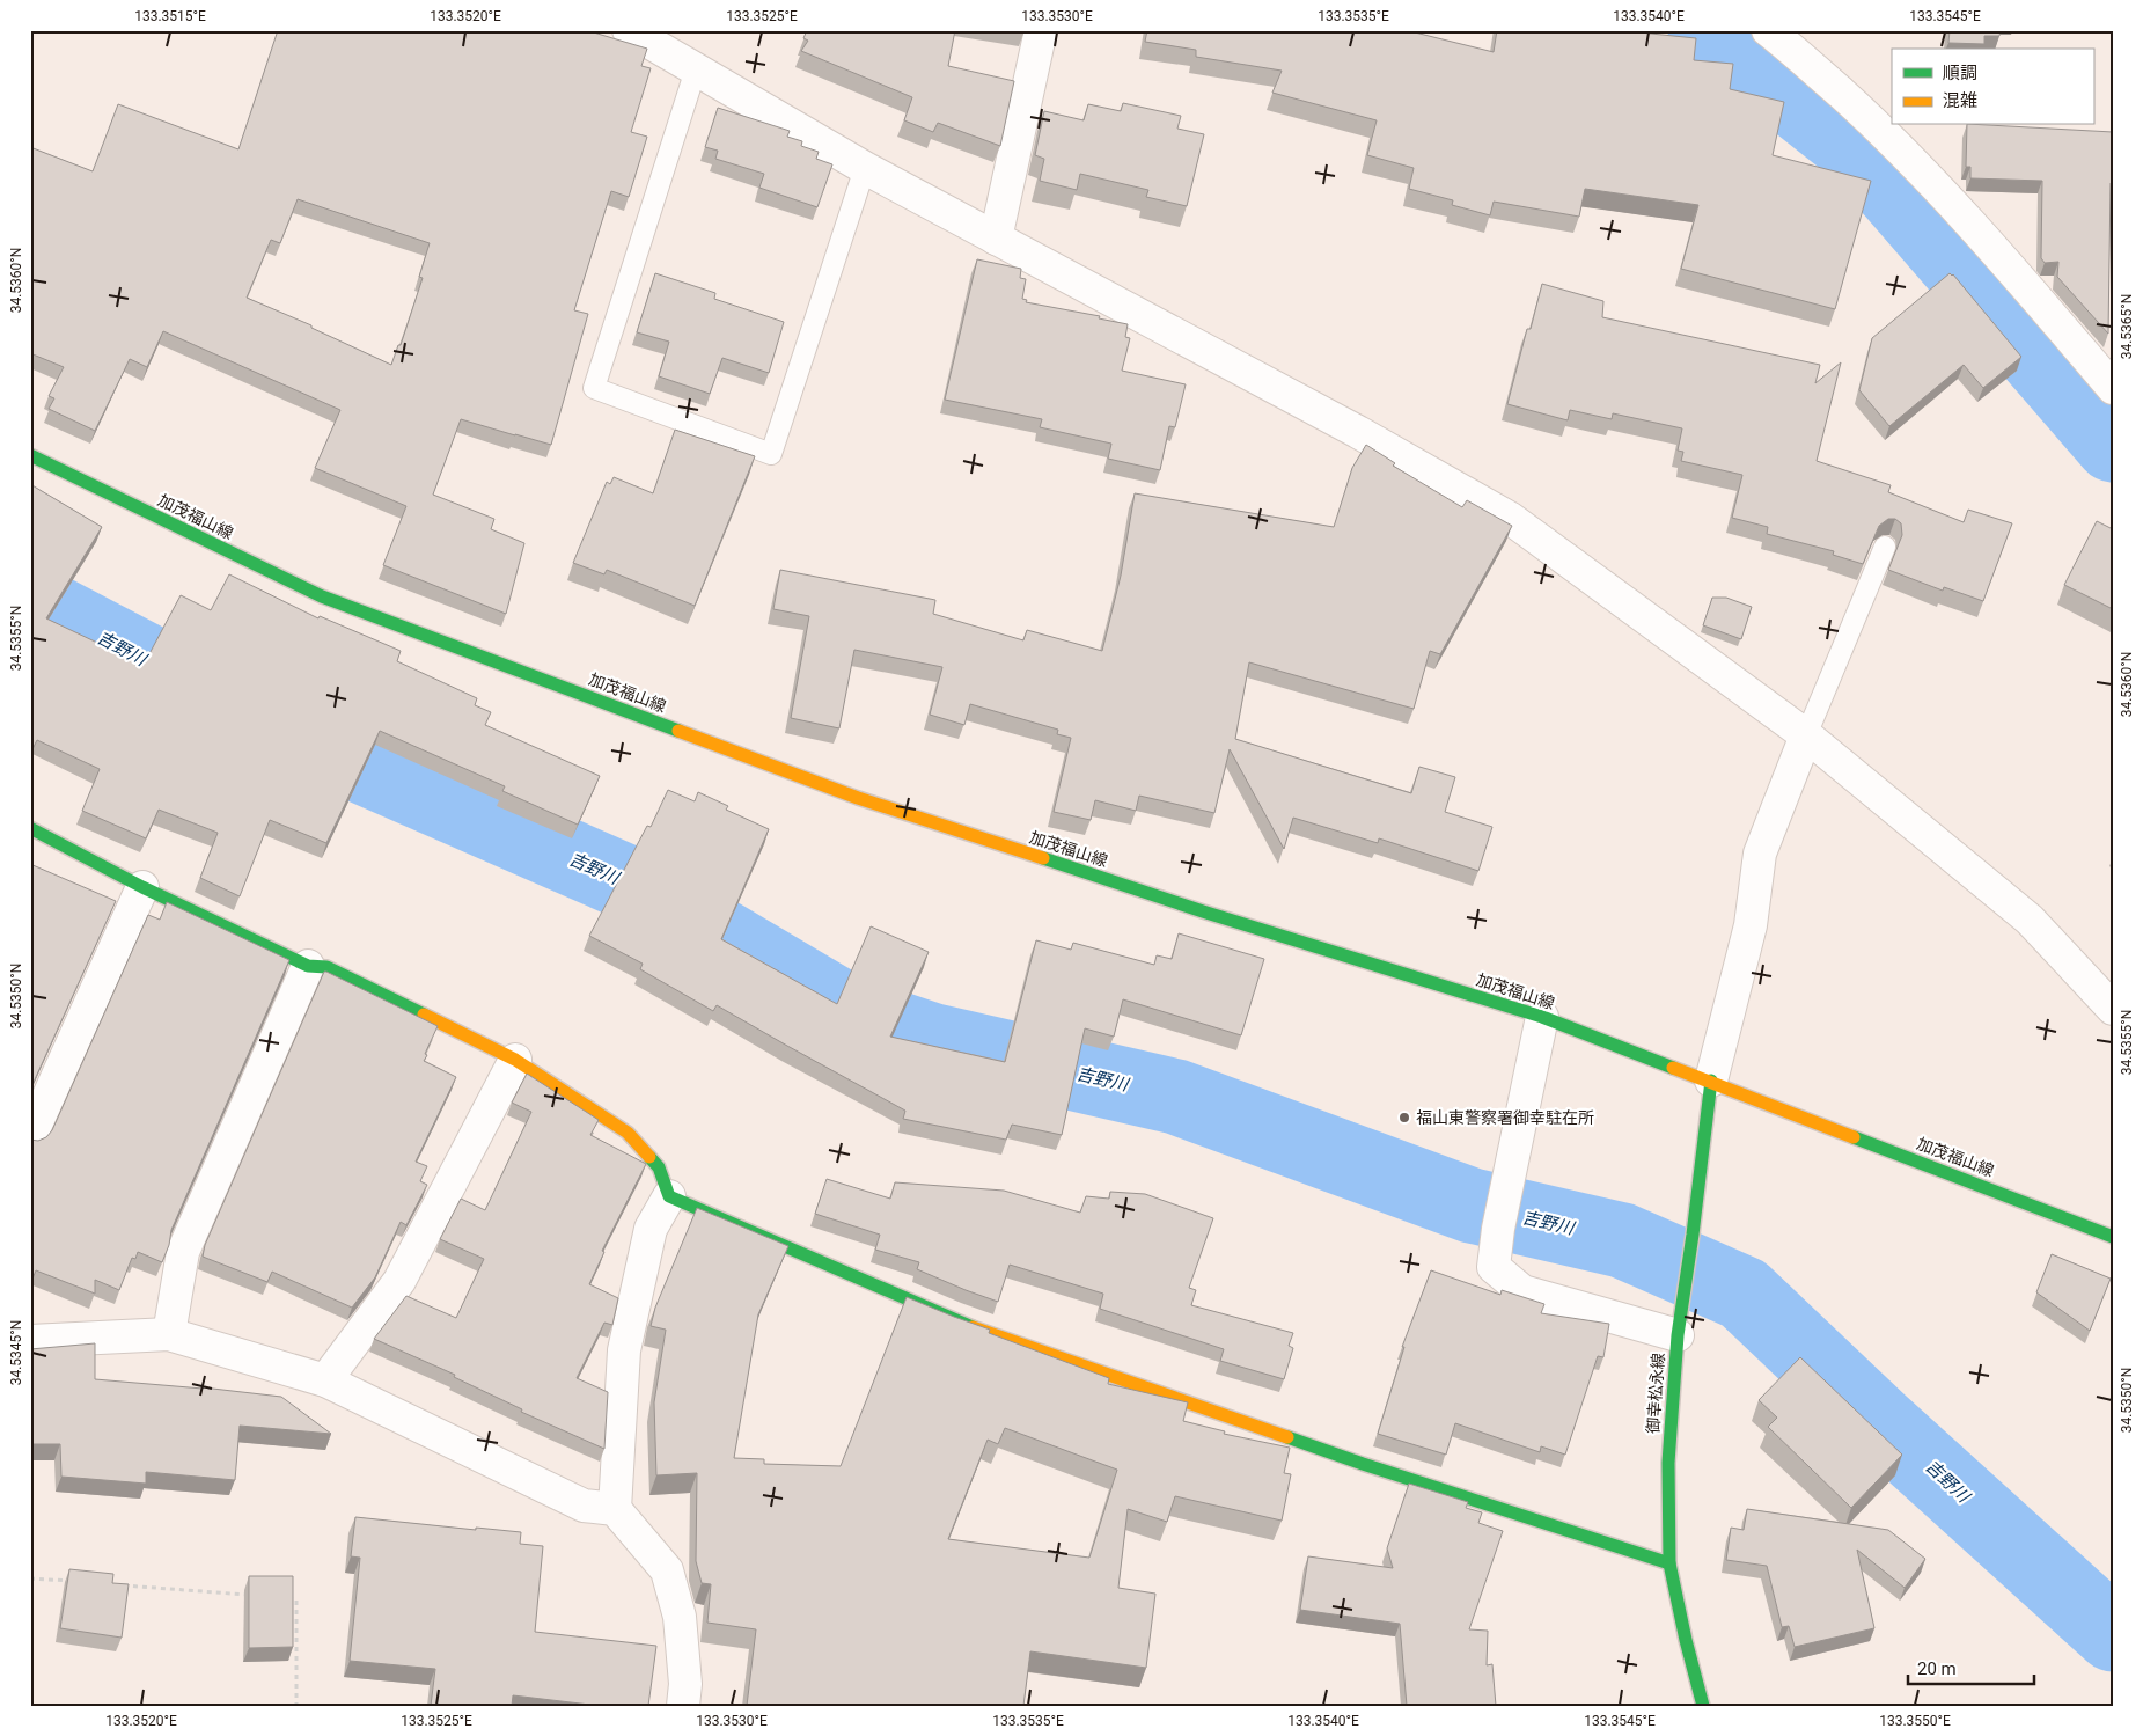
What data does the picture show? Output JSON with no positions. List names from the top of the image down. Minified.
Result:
{"streets":{"main road":["加茂福山線","御幸松永線"]},"crossings":[["加茂福山線","御幸松永線"]],"water":["吉野川"],"places":["福山東警察署御幸駐在所"],"legend":["順調","混雑"],"scale_bar":"20 m","coordinates":["133.3515°E","133.3520°E","133.3525°E","133.3530°E","133.3535°E","133.3540°E","133.3545°E","34.5360°N","34.5365°N","34.5355°N","34.5350°N","34.5345°N","133.3550°E"]}
